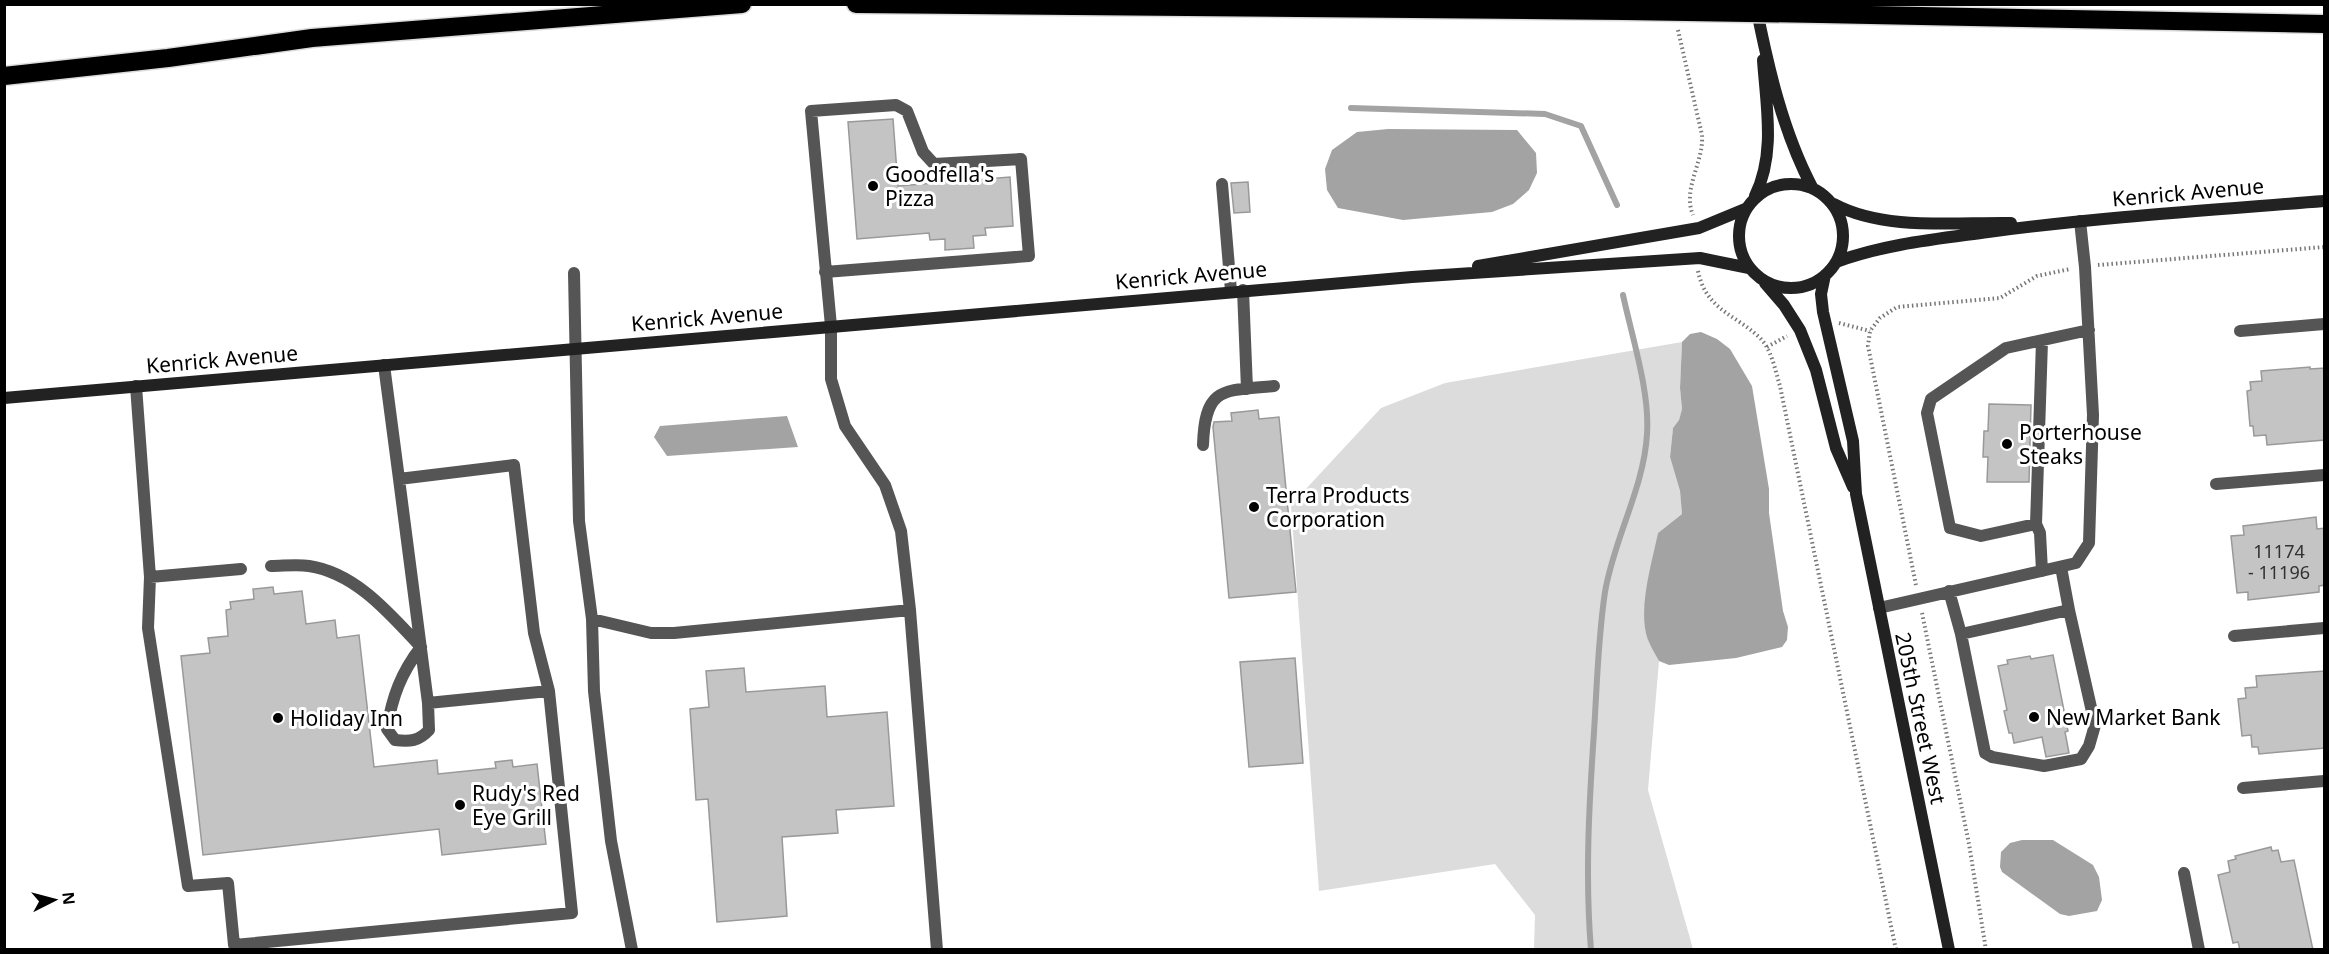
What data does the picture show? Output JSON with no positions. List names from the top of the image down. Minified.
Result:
{"streets":{"street":["Kenrick Avenue","205th Street West"]},"crossings":[["Kenrick Avenue","205th Street West"]],"places":["Goodfella's Pizza","Porterhouse Steaks","Terra Products Corporation","New Market Bank","Holiday Inn","Rudy's Red Eye Grill"],"house_numbers":["11174 - 11196"],"north":"right"}
